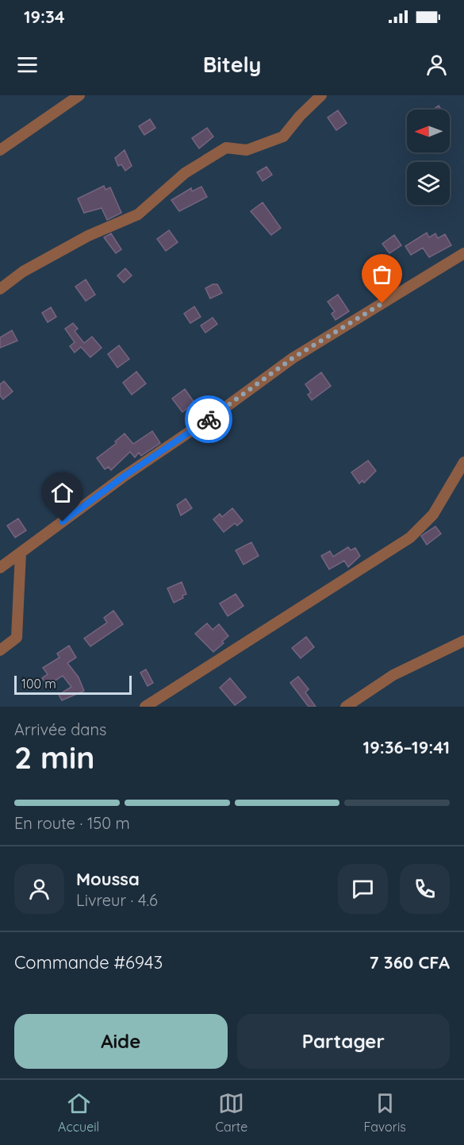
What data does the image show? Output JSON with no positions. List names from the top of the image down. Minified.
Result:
{"scale_bar":"100 m","north":"left","page":{"status":"19:34","header":"Bitely","scale":"100 m","heading":["2 min","Arrivée dans","19:36–19:41"],"panel":["Moussa","Livreur · 4.6","Commande #6943","7 360 CFA"],"bar":"En route · 150 m","buttons":["Aide","Partager"],"tabs":["Accueil","Carte","Favoris"]}}
